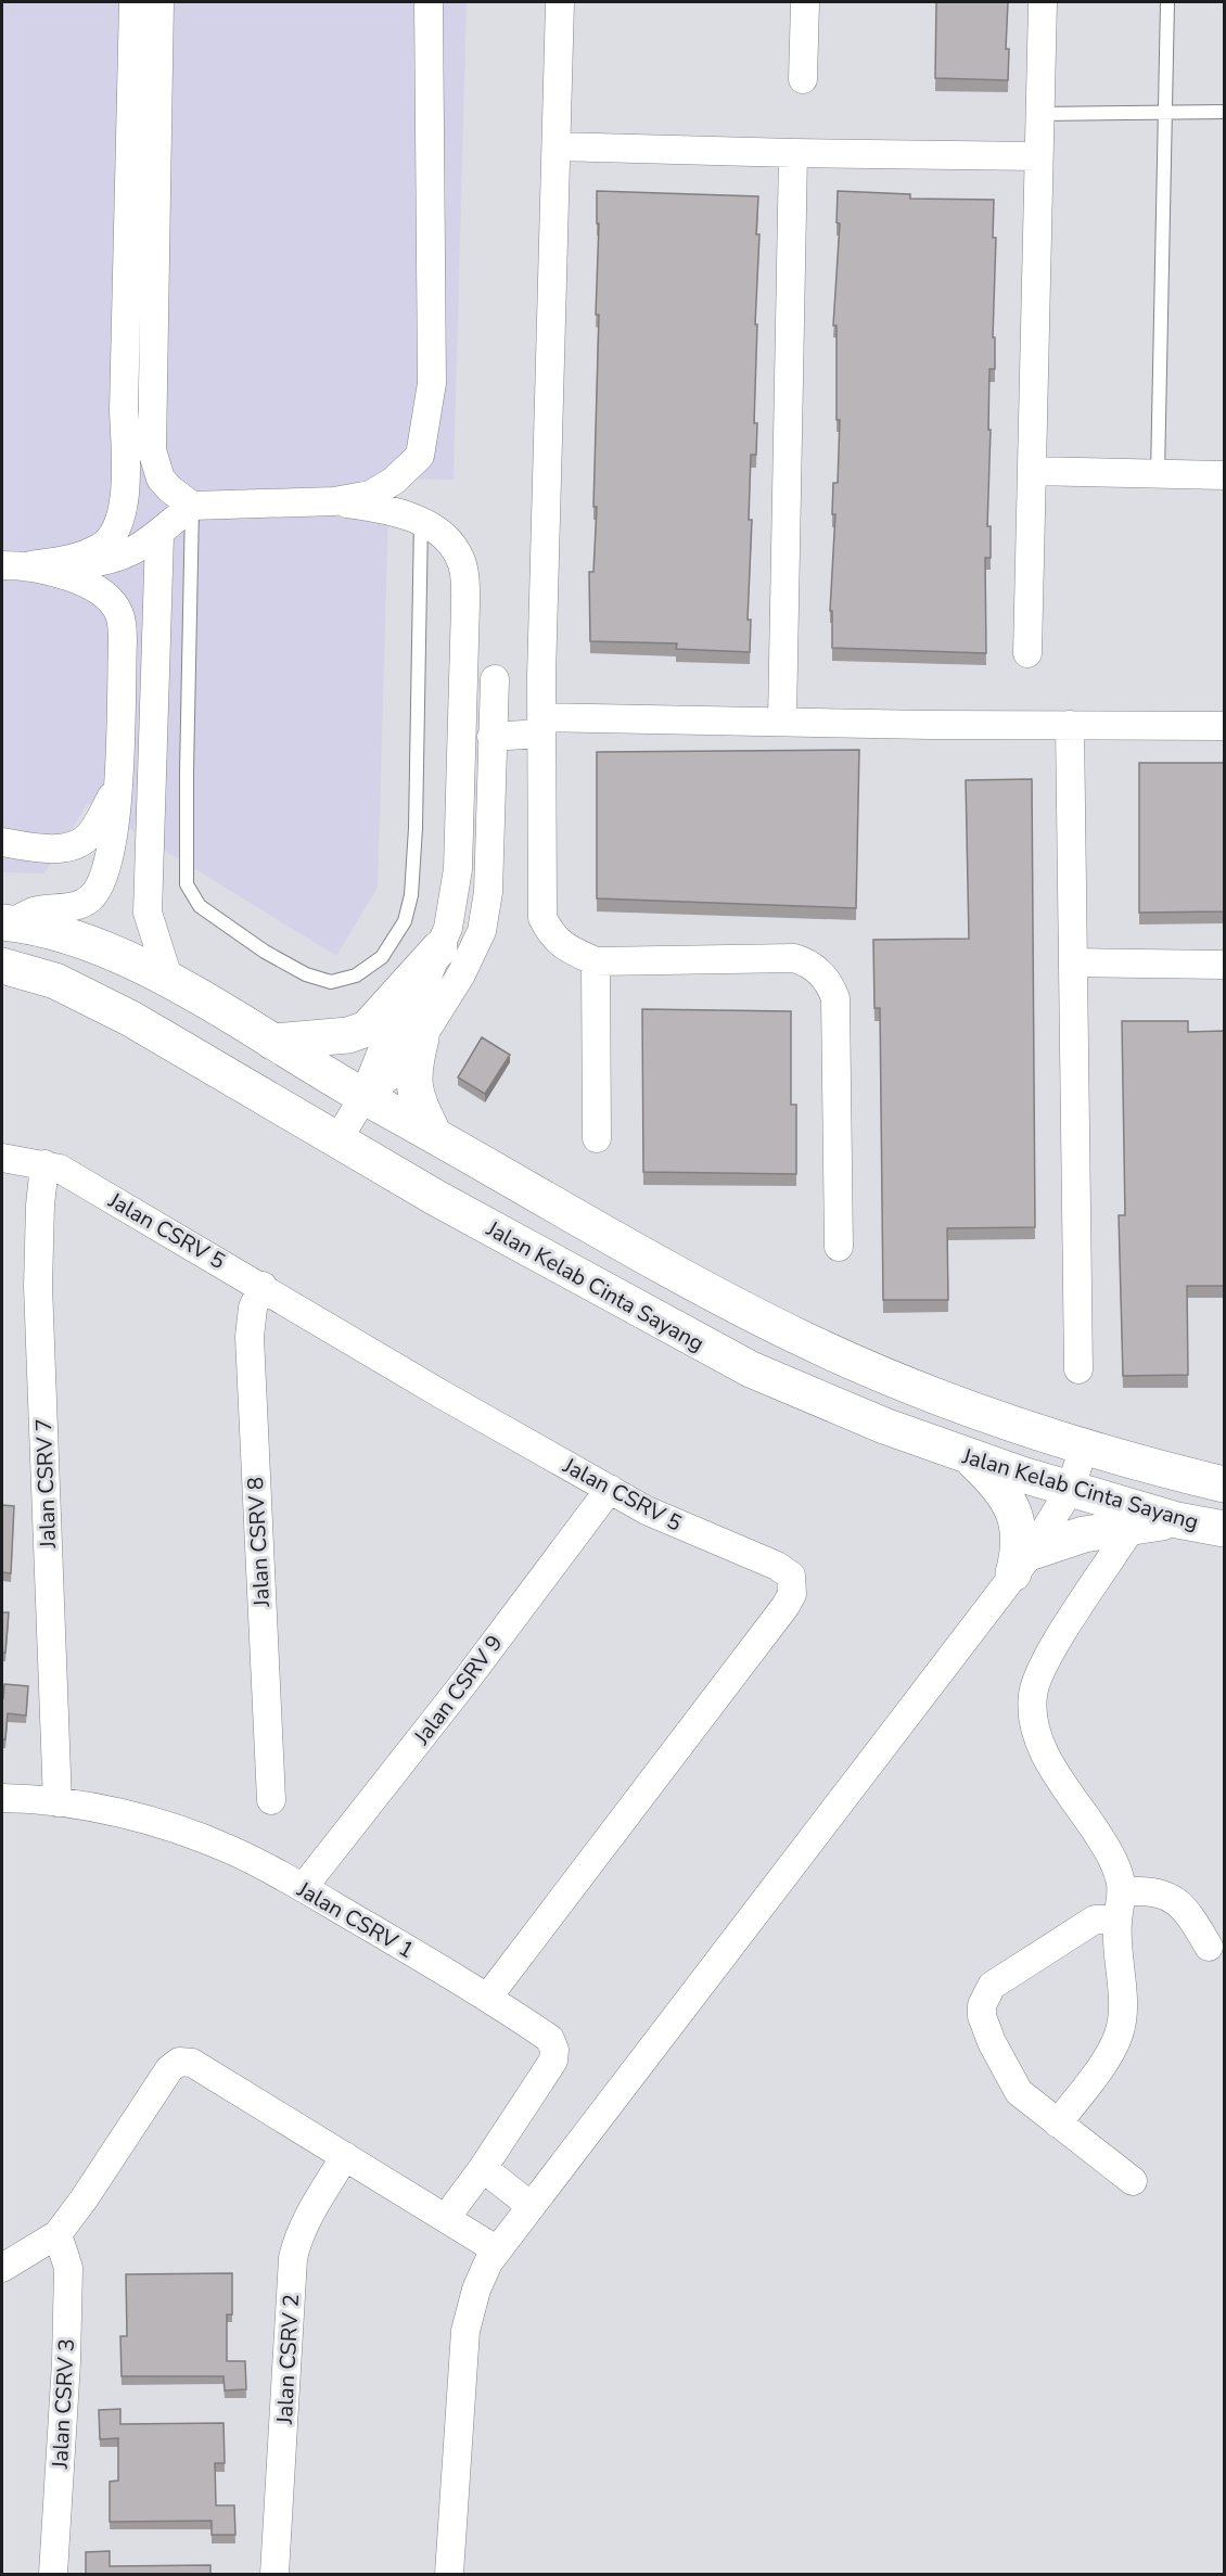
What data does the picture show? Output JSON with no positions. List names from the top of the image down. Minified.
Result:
{"streets":{"main road":["Jalan Kelab Cinta Sayang"],"street":["Jalan CSRV 5","Jalan CSRV 7","Jalan CSRV 8","Jalan CSRV 9","Jalan CSRV 1","Jalan CSRV 2","Jalan CSRV 3"]},"crossings":[["Jalan CSRV 5","Jalan CSRV 7"],["Jalan CSRV 5","Jalan CSRV 8"],["Jalan CSRV 5","Jalan CSRV 9"],["Jalan CSRV 5","Jalan CSRV 1"],["Jalan CSRV 7","Jalan CSRV 1"],["Jalan CSRV 9","Jalan CSRV 1"]]}
